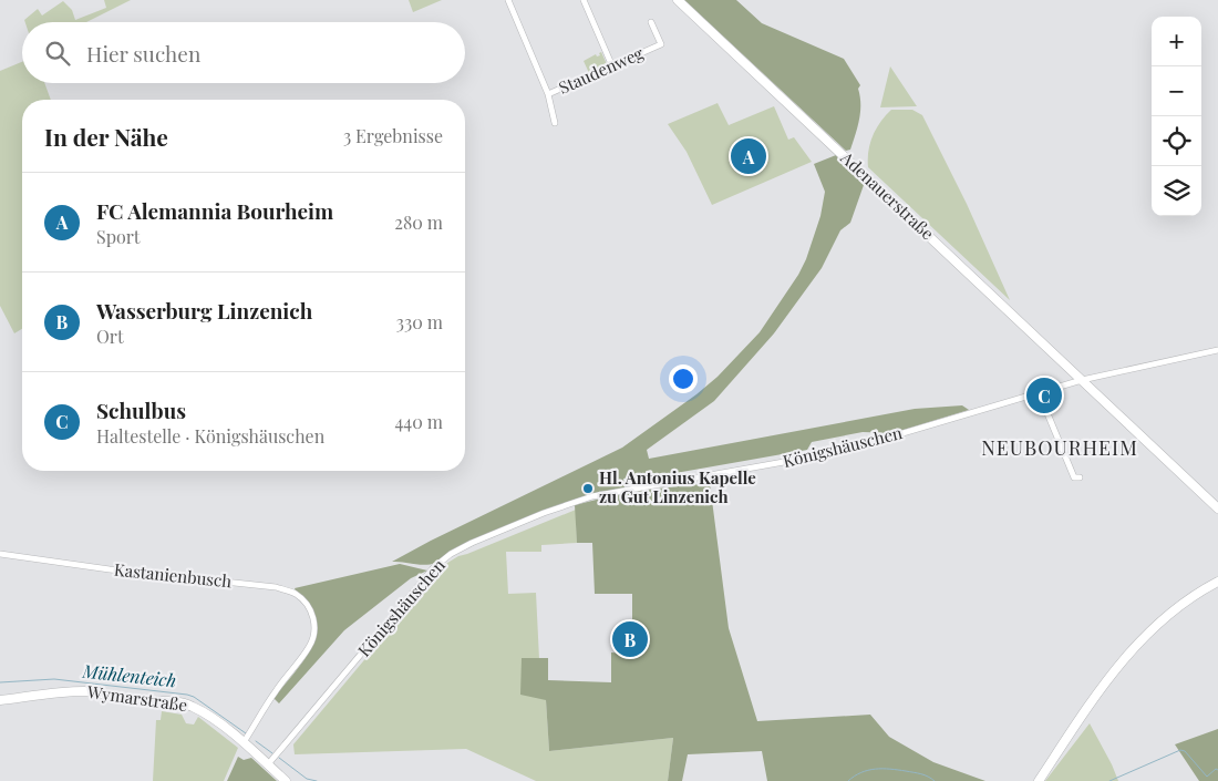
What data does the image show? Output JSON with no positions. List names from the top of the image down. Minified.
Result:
{"streets":{"street":["Staudenweg","Adenauerstraße","Königshäuschen","Kastanienbusch","Wymarstraße"]},"crossings":[["Adenauerstraße","Königshäuschen"],["Königshäuschen","Wymarstraße"],["Kastanienbusch","Wymarstraße"]],"districts":["NEUBOURHEIM"],"water":["Mühlenteich"],"places":["Hl. Antonius Kapelle zu Gut Linzenich"],"page":{"map_buttons":["+","−"],"search":"Hier suchen","heading":["In der Nähe","3 Ergebnisse"],"pins":["A","C","B"],"list":[{"mark":"A","name":"FC Alemannia Bourheim","note":"Sport","value":"280 m"},{"mark":"B","name":"Wasserburg Linzenich","note":"Ort","value":"330 m"},{"mark":"C","name":"Schulbus","note":"Haltestelle · Königshäuschen","value":"440 m"}]}}
